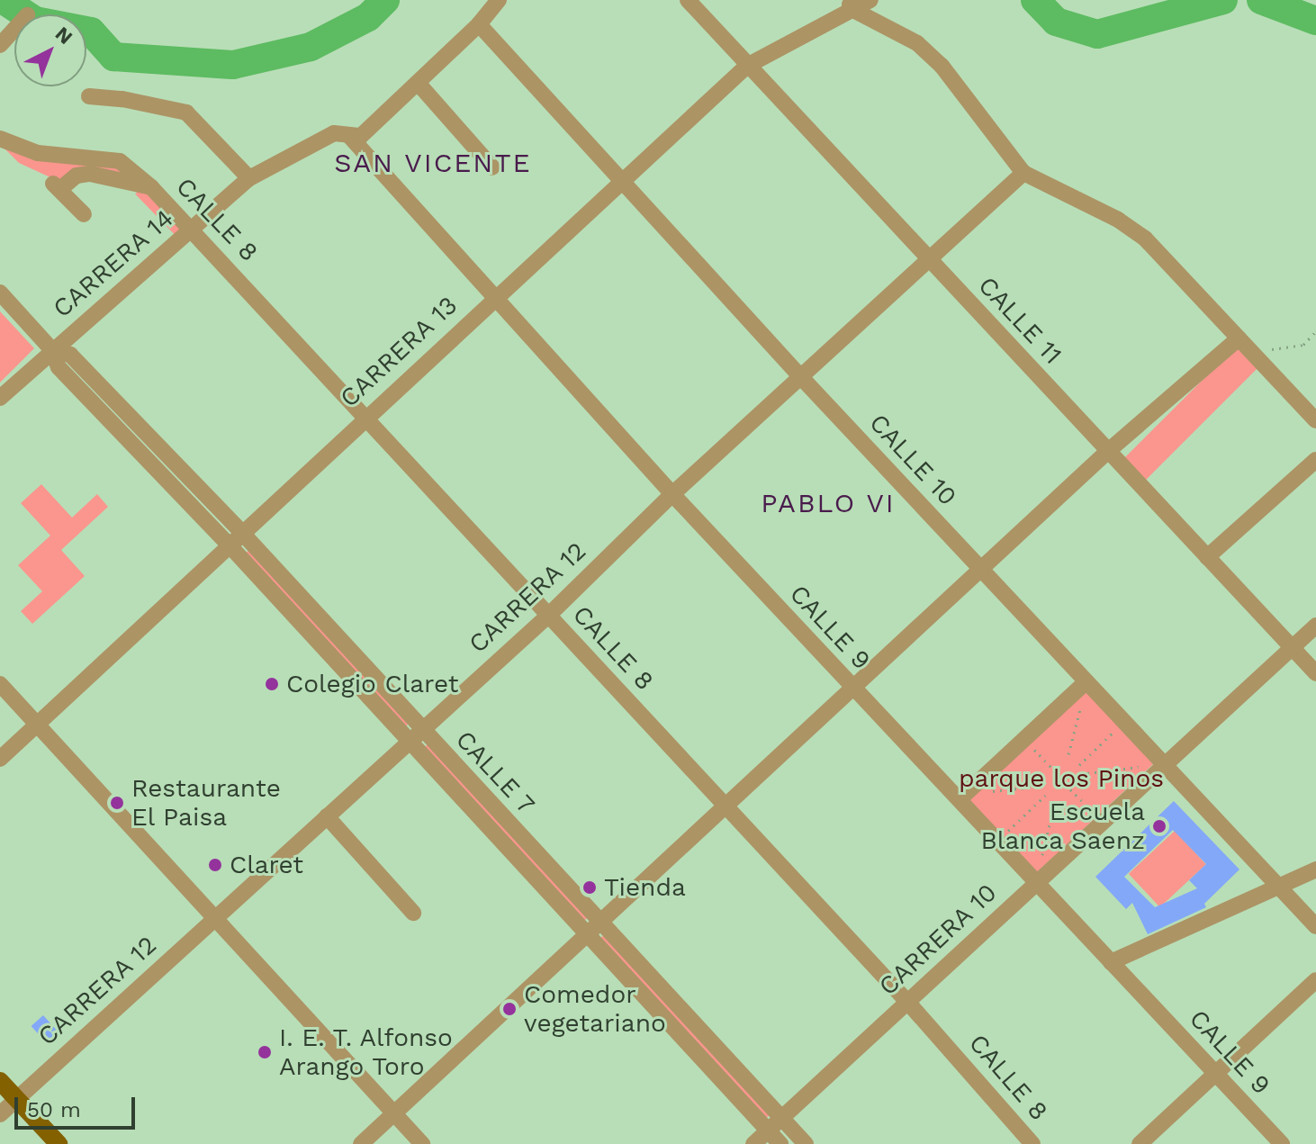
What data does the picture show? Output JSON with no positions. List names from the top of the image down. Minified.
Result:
{"streets":{"street":["CALLE 8","CARRERA 14","CALLE 11","CARRERA 13","CALLE 10","CARRERA 12","CALLE 9","CALLE 7","CARRERA 10"]},"crossings":[["CALLE 8","CARRERA 14"],["CALLE 8","CARRERA 13"],["CALLE 8","CARRERA 12"],["CALLE 8","CARRERA 10"],["CARRERA 14","CALLE 10"],["CARRERA 14","CALLE 9"],["CARRERA 14","CALLE 7"],["CALLE 11","CARRERA 13"],["CALLE 11","CARRERA 12"],["CALLE 11","CARRERA 10"],["CARRERA 13","CALLE 10"],["CARRERA 13","CALLE 9"],["CARRERA 13","CALLE 7"],["CALLE 10","CARRERA 12"],["CALLE 10","CARRERA 10"],["CARRERA 12","CALLE 9"],["CARRERA 12","CALLE 7"],["CALLE 9","CARRERA 10"],["CALLE 7","CARRERA 10"]],"districts":["SAN VICENTE","PABLO VI"],"parks":["parque los Pinos"],"places":["Colegio Claret","Restaurante El Paisa","Escuela Blanca Saenz","Claret","Tienda","Comedor vegetariano","I. E. T. Alfonso Arango Toro"],"scale_bar":"50 m","north":"top right"}
